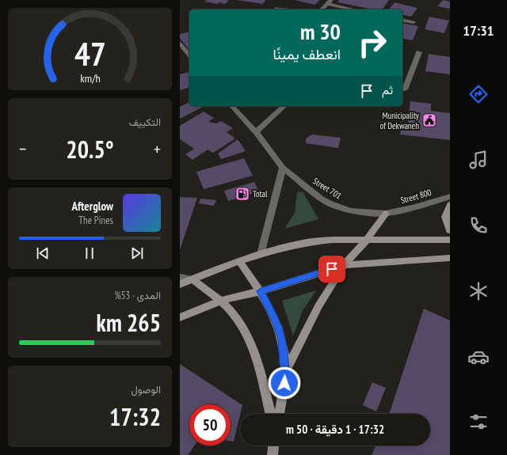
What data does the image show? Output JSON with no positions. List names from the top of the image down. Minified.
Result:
{"streets":{"street":["Street 701","Street 800"]},"crossings":[["Street 701","Street 800"]],"places":{"public building":["Municipality of Dekwaneh"],"fuel station":["Total"]},"page":{"tabs":"17:31","turn":["30 m","انعطف يمينًا"],"then":"ثم","tile":["التكييف",["المدى · 53%","265 km"],["الوصول","17:32"]],"heat":["−","20.5°","+"],"song":["Afterglow","The Pines"],"limit":"50","trip":"17:32 · 1 دقيقة · 50 m","gauge":["47","km/h"]}}
